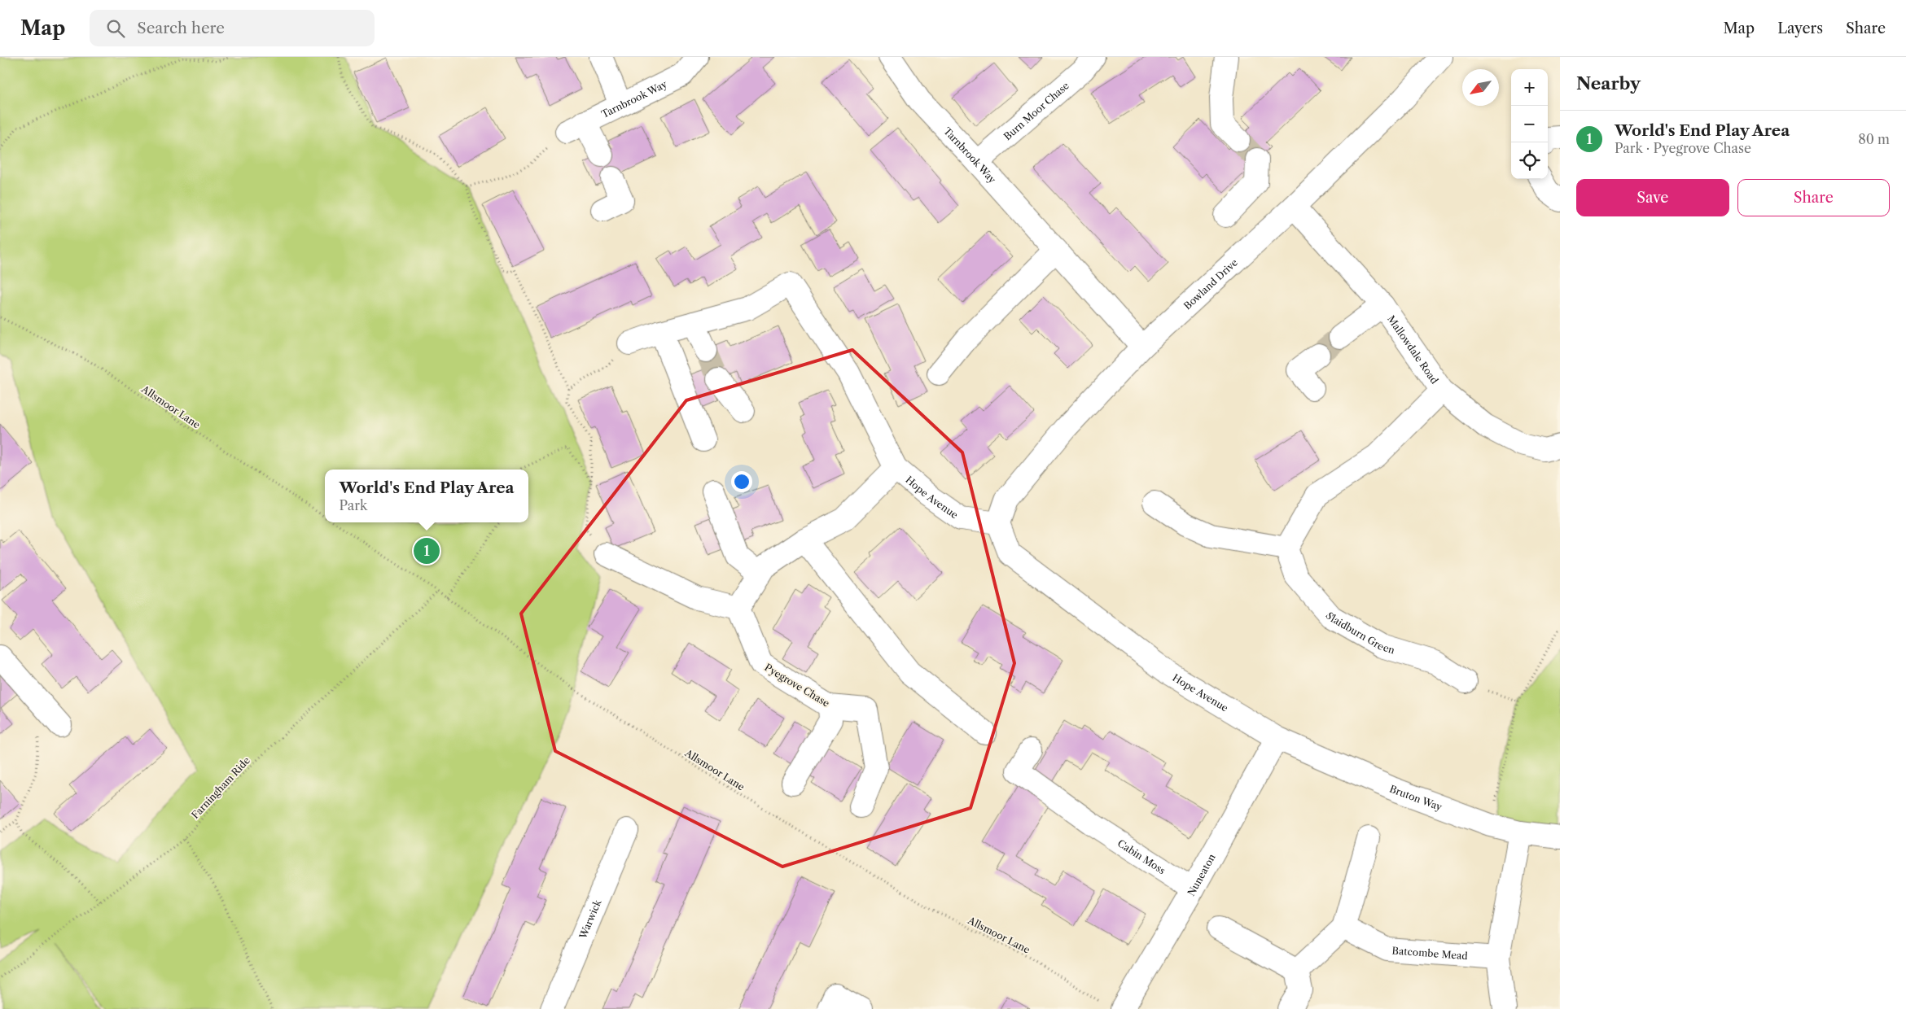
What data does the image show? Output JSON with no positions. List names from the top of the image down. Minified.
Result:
{"streets":{"street":["Tarnbrook Way","Burn Moor Chase","Bowland Drive","Mallowdale Road","Hope Avenue","Slaidburn Green","Pyegrove Chase","Bruton Way","Cabin Moss","Nuneaton","Warwick","Batcombe Mead"],"path":["Allsmoor Lane","Farningham Ride"]},"crossings":[["Tarnbrook Way","Burn Moor Chase"],["Tarnbrook Way","Bowland Drive"],["Bowland Drive","Mallowdale Road"],["Bowland Drive","Hope Avenue"],["Allsmoor Lane","Farningham Ride"],["Allsmoor Lane","Nuneaton"],["Hope Avenue","Bruton Way"],["Hope Avenue","Nuneaton"],["Bruton Way","Nuneaton"],["Cabin Moss","Nuneaton"]],"north":"bottom left","page":{"header":"Map","search":"Search here","nav":["Map","Layers","Share"],"heading":"Nearby","map_buttons":["+","−"],"list":[{"mark":"1","name":"World's End Play Area","note":"Park · Pyegrove Chase","value":"80 m"}],"buttons":["Save","Share"],"popup":["World's End Play Area","Park"],"pins":"1"}}
